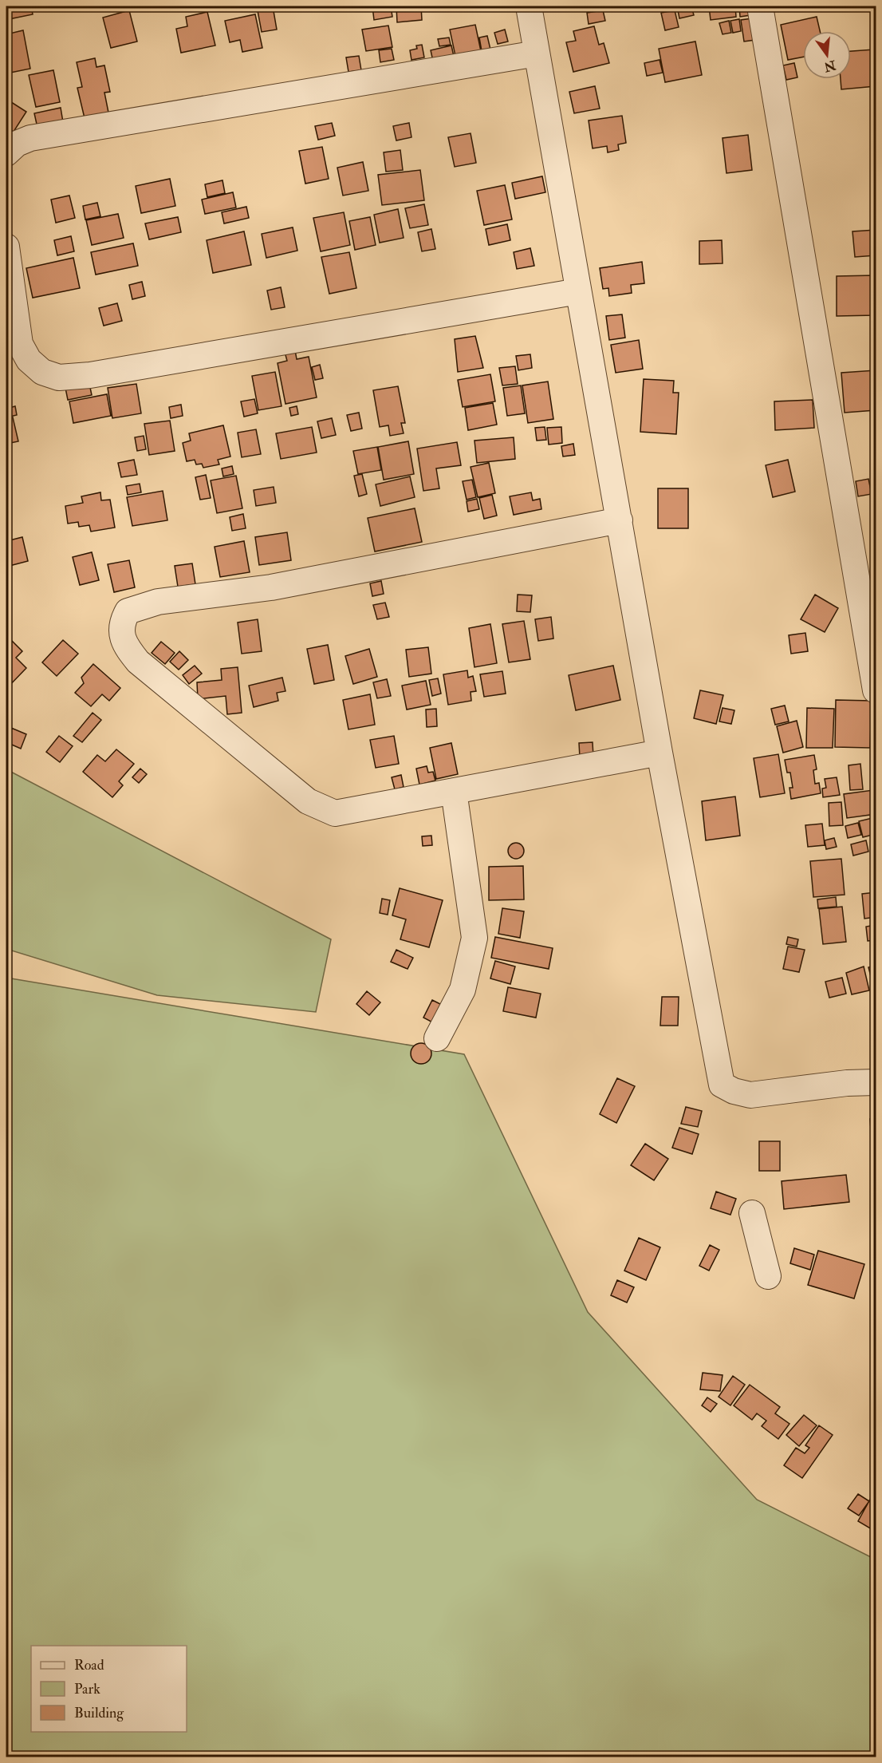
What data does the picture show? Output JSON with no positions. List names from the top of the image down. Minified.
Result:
{"legend":["Road","Park","Building"],"north":"bottom"}
